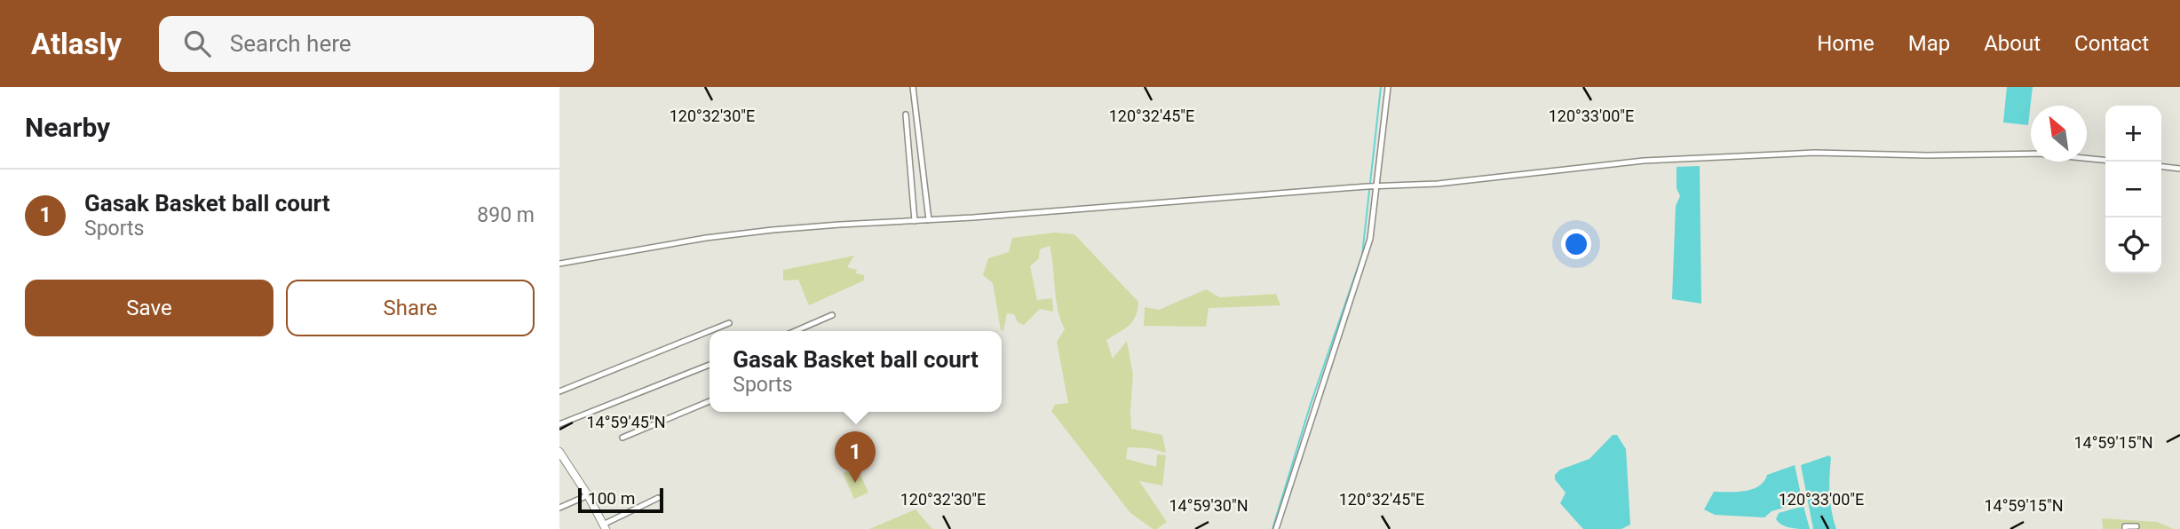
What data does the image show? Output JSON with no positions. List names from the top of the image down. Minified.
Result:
{"scale_bar":"100 m","north":"top left","page":{"header":"Atlasly","search":"Search here","nav":["Home","Map","About","Contact"],"heading":"Nearby","map_buttons":["+","−"],"list":[{"mark":"1","name":"Gasak Basket ball court","note":"Sports","value":"890 m"}],"buttons":["Save","Share"],"popup":["Gasak Basket ball court","Sports"],"pins":"1","scale":"100 m"},"coordinates":["120°32'30\"E","120°32'45\"E","120°33'00\"E","14°59'45\"N","14°59'15\"N","14°59'30\"N"]}
